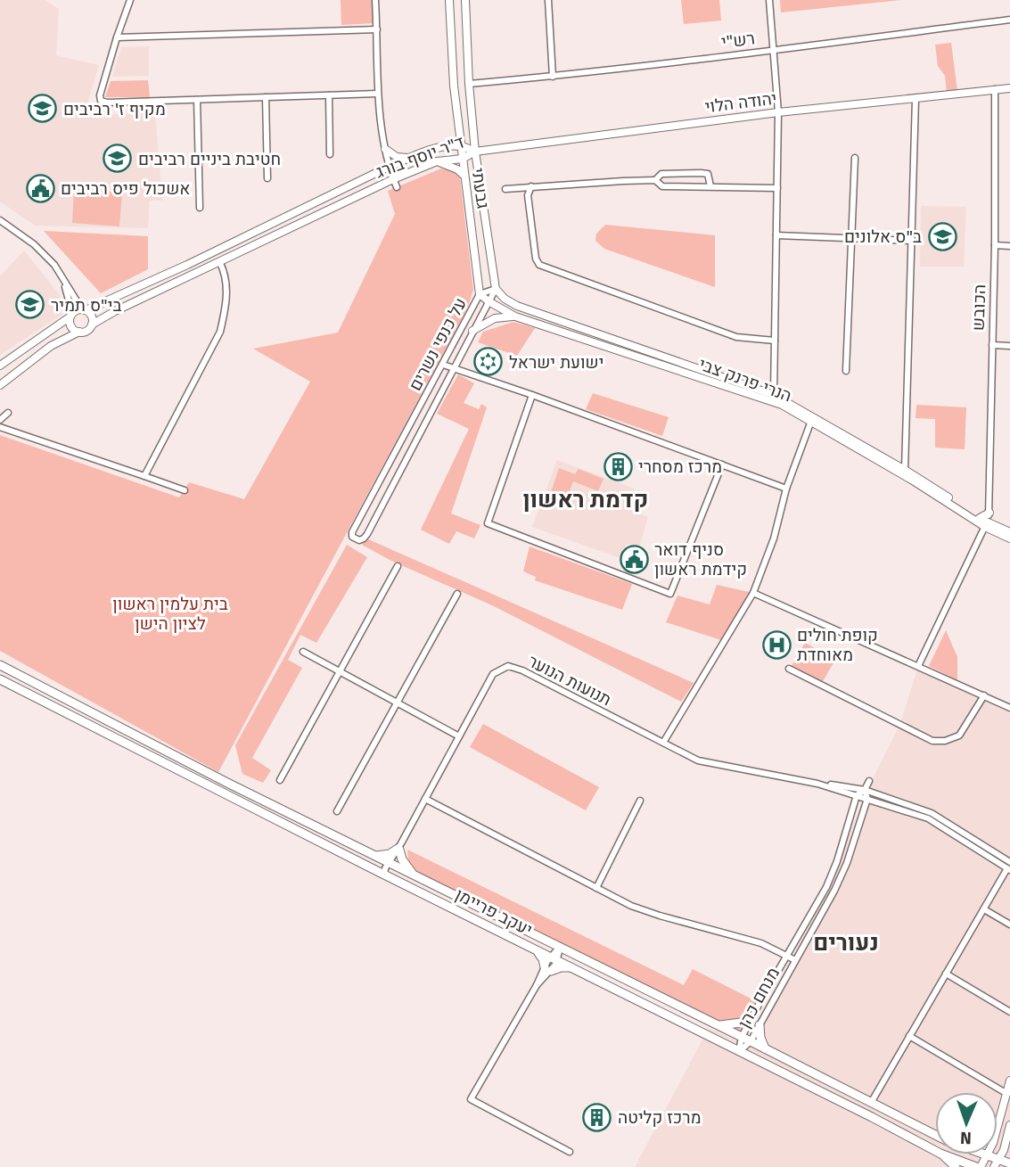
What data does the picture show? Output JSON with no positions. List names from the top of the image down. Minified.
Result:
{"streets":{"main road":["יעקב פריימן"],"street":["רש\"י","יהודה הלוי","ד\"ר יוסף בורג","גבעתי","הכובש","על כנפי נשרים","הנרי פרנק צבי","תנועות הנוער","מנחם כהן"]},"crossings":[["רש\"י","גבעתי"],["יהודה הלוי","ד\"ר יוסף בורג"],["יהודה הלוי","גבעתי"],["יהודה הלוי","הכובש"],["ד\"ר יוסף בורג","גבעתי"],["גבעתי","על כנפי נשרים"],["גבעתי","הנרי פרנק צבי"],["על כנפי נשרים","הנרי פרנק צבי"],["תנועות הנוער","יעקב פריימן"],["תנועות הנוער","מנחם כהן"],["יעקב פריימן","מנחם כהן"]],"districts":["קדמת ראשון","נעורים"],"parks":["בית עלמין ראשון לציון הישן"],"places":{"school or university":["מקיף ז' רביבים","חטיבת ביניים רביבים","ב\"ס אלונים","בי\"ס תמיר"],"public building":["אשכול פיס רביבים","סניף דואר קידמת ראשון"],"synagogue":["ישועת ישראל"],"building":["מרכז מסחרי","מרכז קליטה"],"hospital":["קופת חולים מאוחדת"]},"north":"bottom"}
